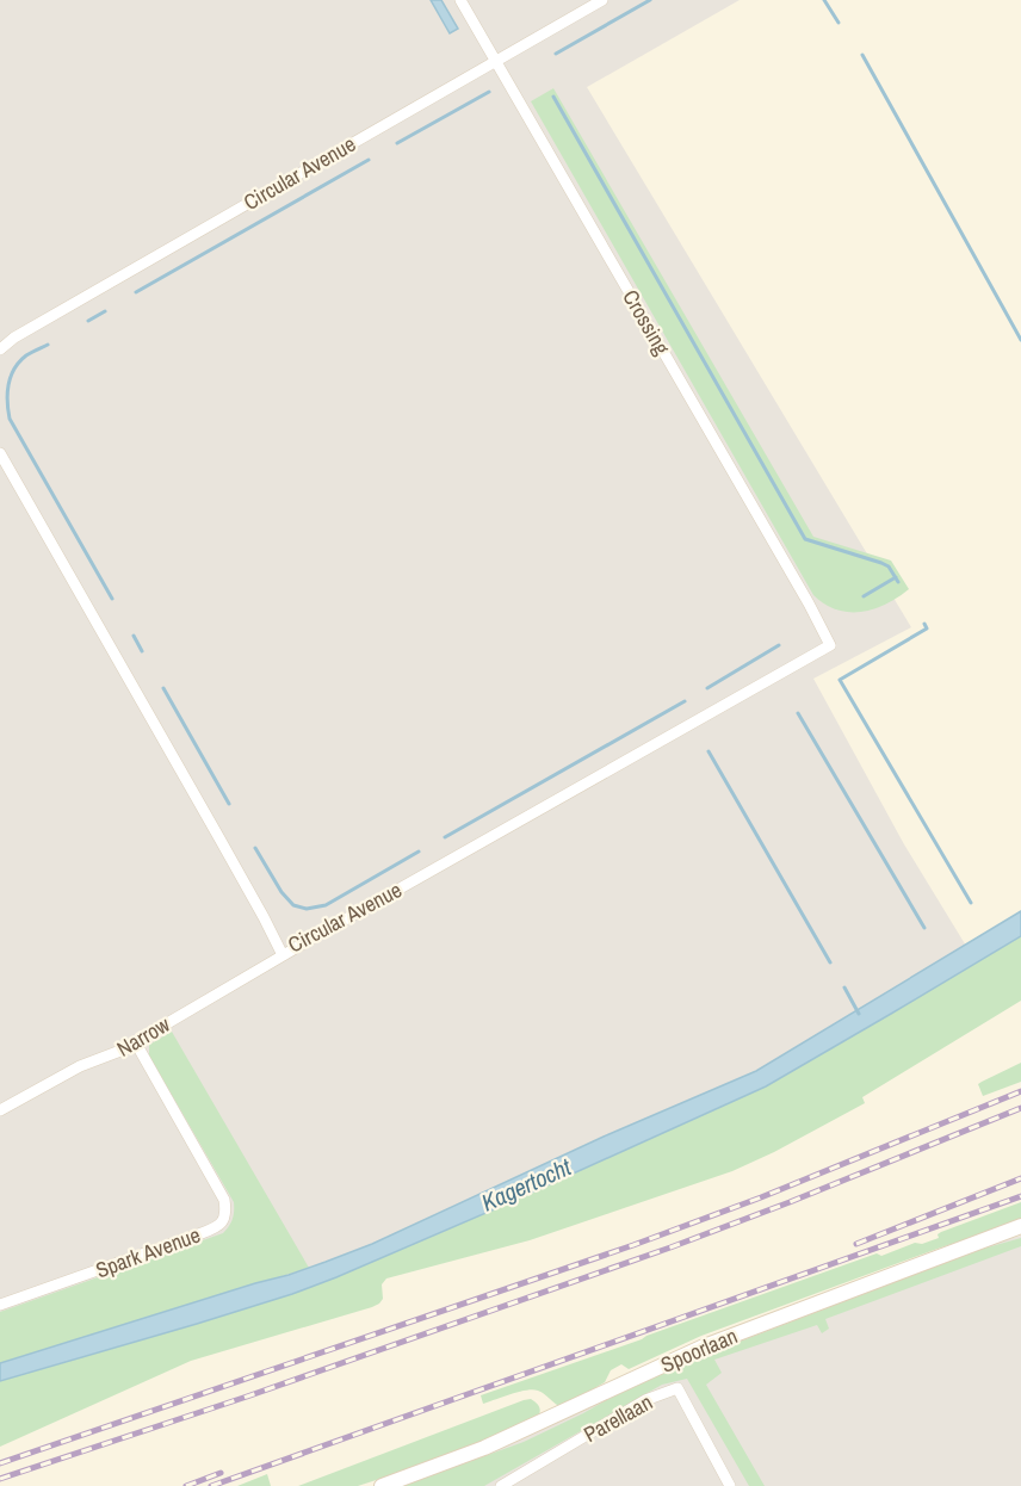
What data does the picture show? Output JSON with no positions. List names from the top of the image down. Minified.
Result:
{"streets":{"main road":["Spoorlaan"],"street":["Circular Avenue","Crossing","Narrow","Spark Avenue","Parellaan"]},"crossings":[["Circular Avenue","Crossing"],["Circular Avenue","Narrow"],["Narrow","Spark Avenue"]],"water":["Kagertocht"]}
